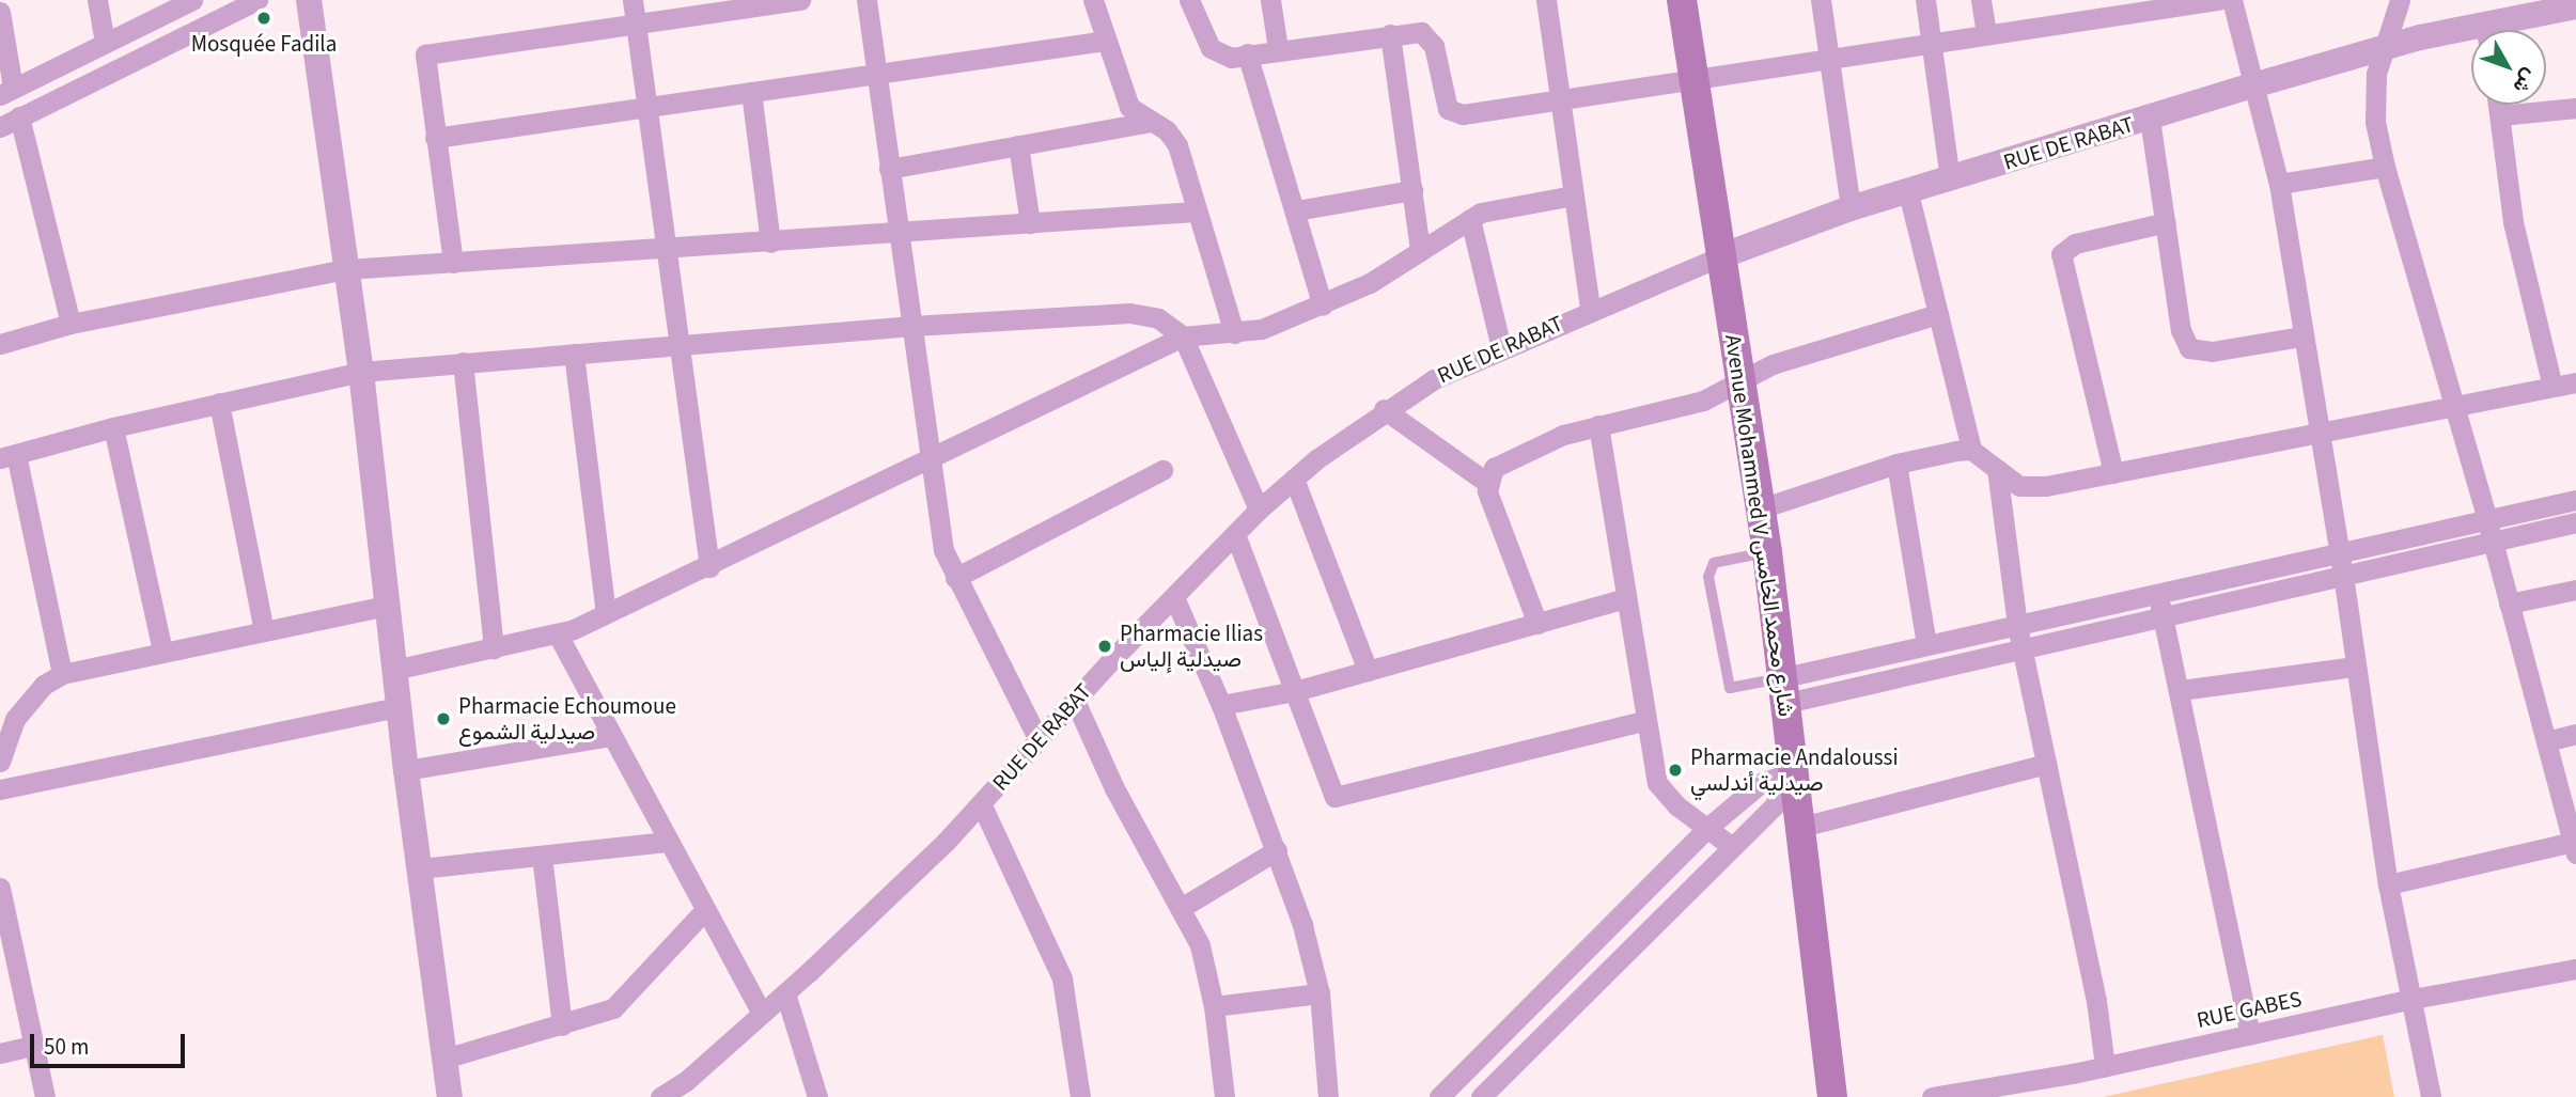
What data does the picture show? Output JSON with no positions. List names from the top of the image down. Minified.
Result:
{"streets":{"main road":["Avenue Mohammed V شارع محمد الخامس"],"street":["RUE DE RABAT","RUE GABES"]},"crossings":[["RUE DE RABAT","Avenue Mohammed V شارع محمد الخامس"]],"places":["Mosquée Fadila","Pharmacie Ilias صيدلية إلياس","Pharmacie Echoumoue صيدلية الشموع","Pharmacie Andaloussi صيدلية أندلسي"],"scale_bar":"50 m","north":"bottom right"}
